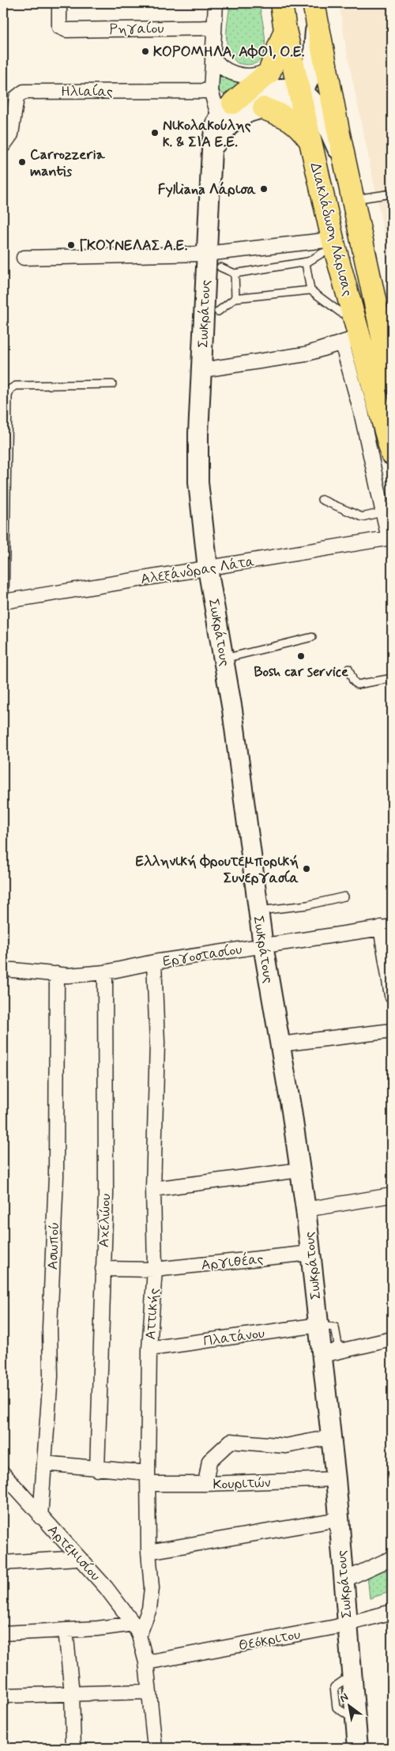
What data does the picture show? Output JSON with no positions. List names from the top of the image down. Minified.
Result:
{"streets":{"main road":["Διακλάδωση Λάρισας","Σωκράτους"],"street":["Ρηγαίου","Ηλιαίας","Αλεξάνδρας Λάτα","Εργοστασίου","Αχελώου","Ασωπού","Αργιθέας","Αττικής","Πλατάνου","Κουριτών","Αρτεμισίου","Θεόκριτου"]},"crossings":[["Σωκράτους","Αλεξάνδρας Λάτα"],["Σωκράτους","Εργοστασίου"],["Σωκράτους","Αργιθέας"],["Σωκράτους","Πλατάνου"],["Σωκράτους","Κουριτών"],["Σωκράτους","Θεόκριτου"],["Εργοστασίου","Αχελώου"],["Εργοστασίου","Ασωπού"],["Εργοστασίου","Αττικής"],["Αχελώου","Αργιθέας"],["Αχελώου","Κουριτών"],["Ασωπού","Κουριτών"],["Ασωπού","Αρτεμισίου"],["Αργιθέας","Αττικής"],["Αττικής","Πλατάνου"],["Αττικής","Κουριτών"],["Αττικής","Αρτεμισίου"]],"places":["ΚΟΡΟΜΗΛΑ, ΑΦΟΙ, Ο.Ε.","Νικολακούλης κ. & ΣΙΑ Ε.Ε.","Carrozzeria mantis","Fylliana Λάρισα","ΓΚΟΥΝΕΛΑΣ Α.Ε.","Bosh car service","Ελληνική Φρουτεμπορική Συνεργασία"],"north":"top left"}
